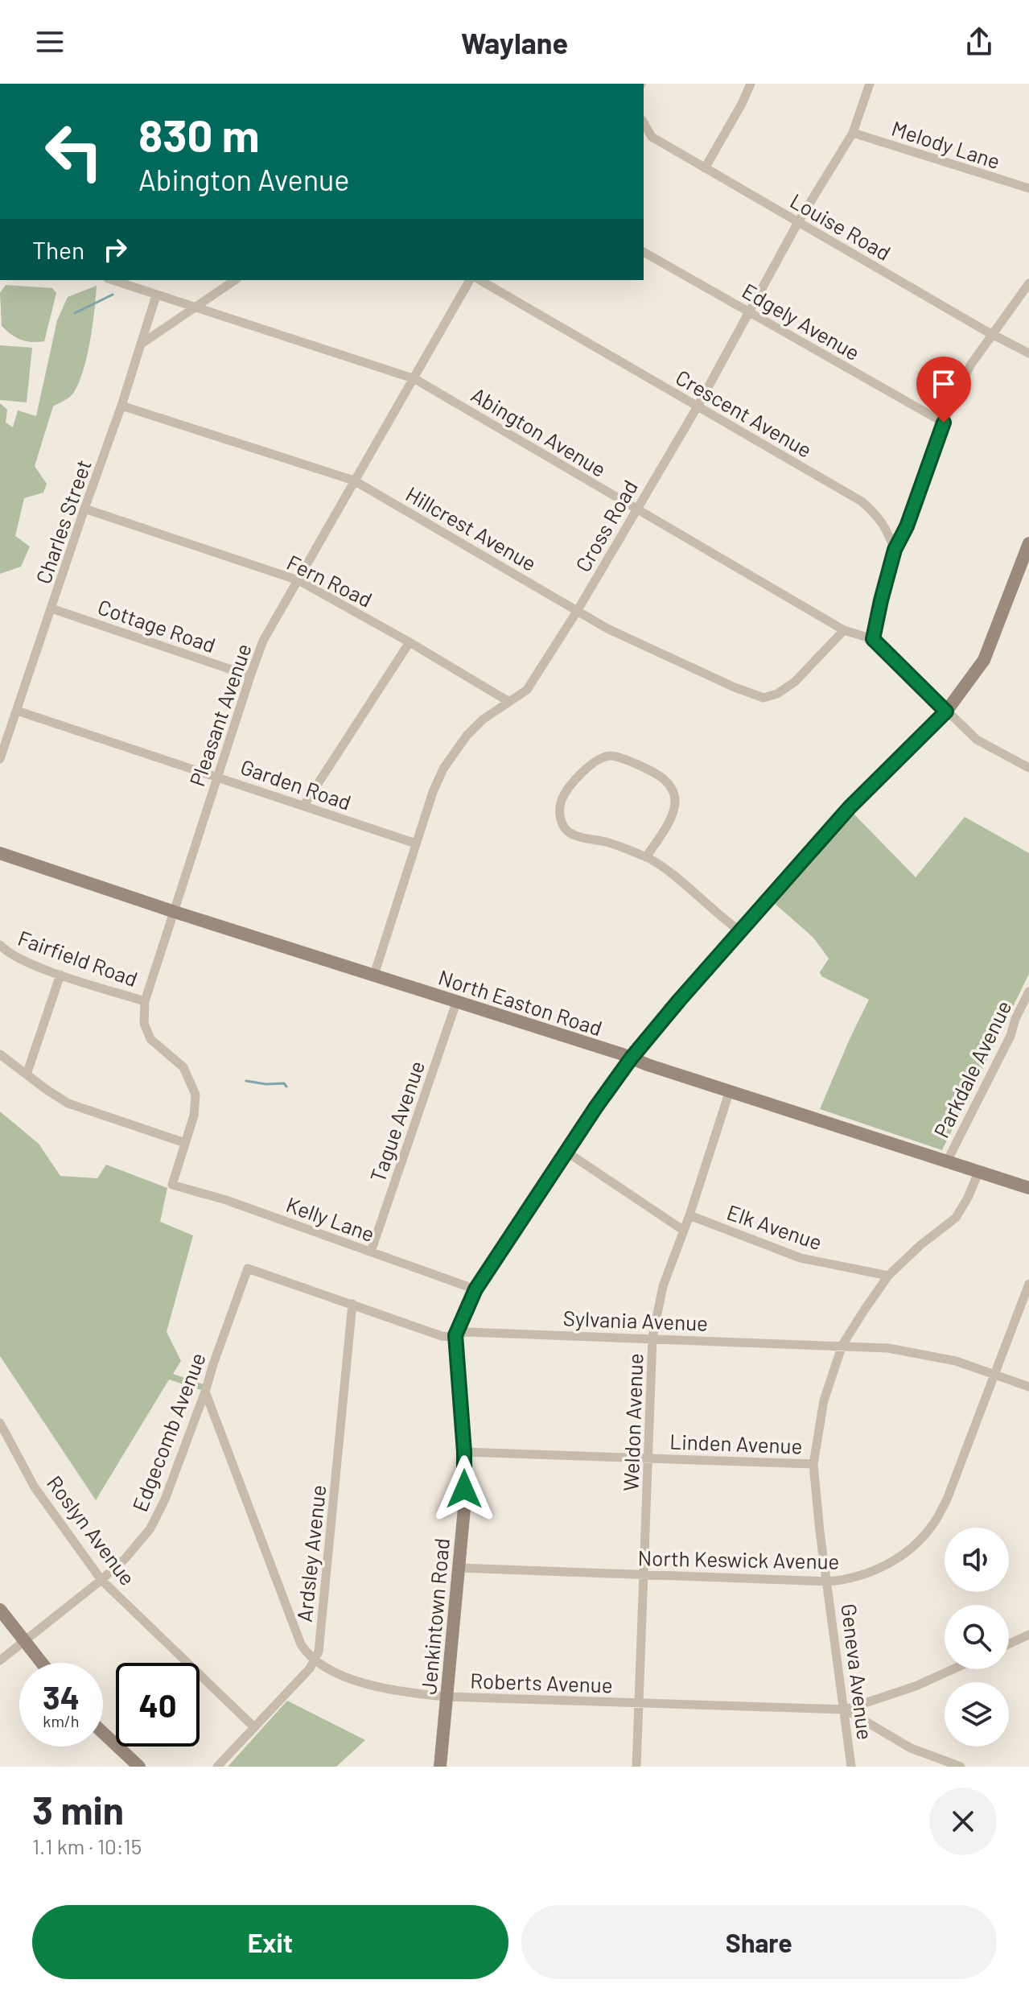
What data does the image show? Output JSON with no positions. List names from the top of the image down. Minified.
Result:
{"streets":{"street":["Melody Lane","Louise Road","Edgely Avenue","Crescent Avenue","Abington Avenue","Charles Street","Cross Road","Hillcrest Avenue","Fern Road","Cottage Road","Pleasant Avenue","Garden Road","Fairfield Road","North Easton Road","Parkdale Avenue","Tague Avenue","Kelly Lane","Elk Avenue","Sylvania Avenue","Weldon Avenue","Edgecomb Avenue","Linden Avenue","Roslyn Avenue","Ardsley Avenue","North Keswick Avenue","Jenkintown Road","Geneva Avenue","Roberts Avenue"]},"crossings":[["Melody Lane","Cross Road"],["Louise Road","Cross Road"],["Edgely Avenue","Cross Road"],["Crescent Avenue","Cross Road"],["Abington Avenue","Charles Street"],["Abington Avenue","Cross Road"],["Abington Avenue","Hillcrest Avenue"],["Abington Avenue","Pleasant Avenue"],["Abington Avenue","Jenkintown Road"],["Charles Street","Hillcrest Avenue"],["Charles Street","Fern Road"],["Charles Street","Cottage Road"],["Charles Street","Garden Road"],["Cross Road","Hillcrest Avenue"],["Cross Road","Fern Road"],["Cross Road","Garden Road"],["Cross Road","North Easton Road"],["Hillcrest Avenue","Pleasant Avenue"],["Fern Road","Pleasant Avenue"],["Cottage Road","Pleasant Avenue"],["Pleasant Avenue","Garden Road"],["Pleasant Avenue","Fairfield Road"],["Pleasant Avenue","North Easton Road"],["Pleasant Avenue","Kelly Lane"],["North Easton Road","Parkdale Avenue"],["North Easton Road","Tague Avenue"],["North Easton Road","Weldon Avenue"],["North Easton Road","Jenkintown Road"],["North Easton Road","Geneva Avenue"],["Tague Avenue","Kelly Lane"],["Kelly Lane","Jenkintown Road"],["Elk Avenue","Weldon Avenue"],["Elk Avenue","Geneva Avenue"],["Sylvania Avenue","Weldon Avenue"],["Sylvania Avenue","Edgecomb Avenue"],["Sylvania Avenue","Ardsley Avenue"],["Sylvania Avenue","North Keswick Avenue"],["Sylvania Avenue","Jenkintown Road"],["Sylvania Avenue","Geneva Avenue"],["Weldon Avenue","Linden Avenue"],["Weldon Avenue","North Keswick Avenue"],["Weldon Avenue","Roberts Avenue"],["Edgecomb Avenue","Roslyn Avenue"],["Linden Avenue","Jenkintown Road"],["Linden Avenue","Geneva Avenue"],["Ardsley Avenue","Roberts Avenue"],["North Keswick Avenue","Jenkintown Road"],["North Keswick Avenue","Geneva Avenue"],["Jenkintown Road","Roberts Avenue"],["Geneva Avenue","Roberts Avenue"]],"page":{"header":"Waylane","turn":["830 m","Abington Avenue"],"then":"Then","speed":"34 km/h","limit":"40","heading":["3 min","1.1 km · 10:15"],"buttons":["Exit","Share"]}}
